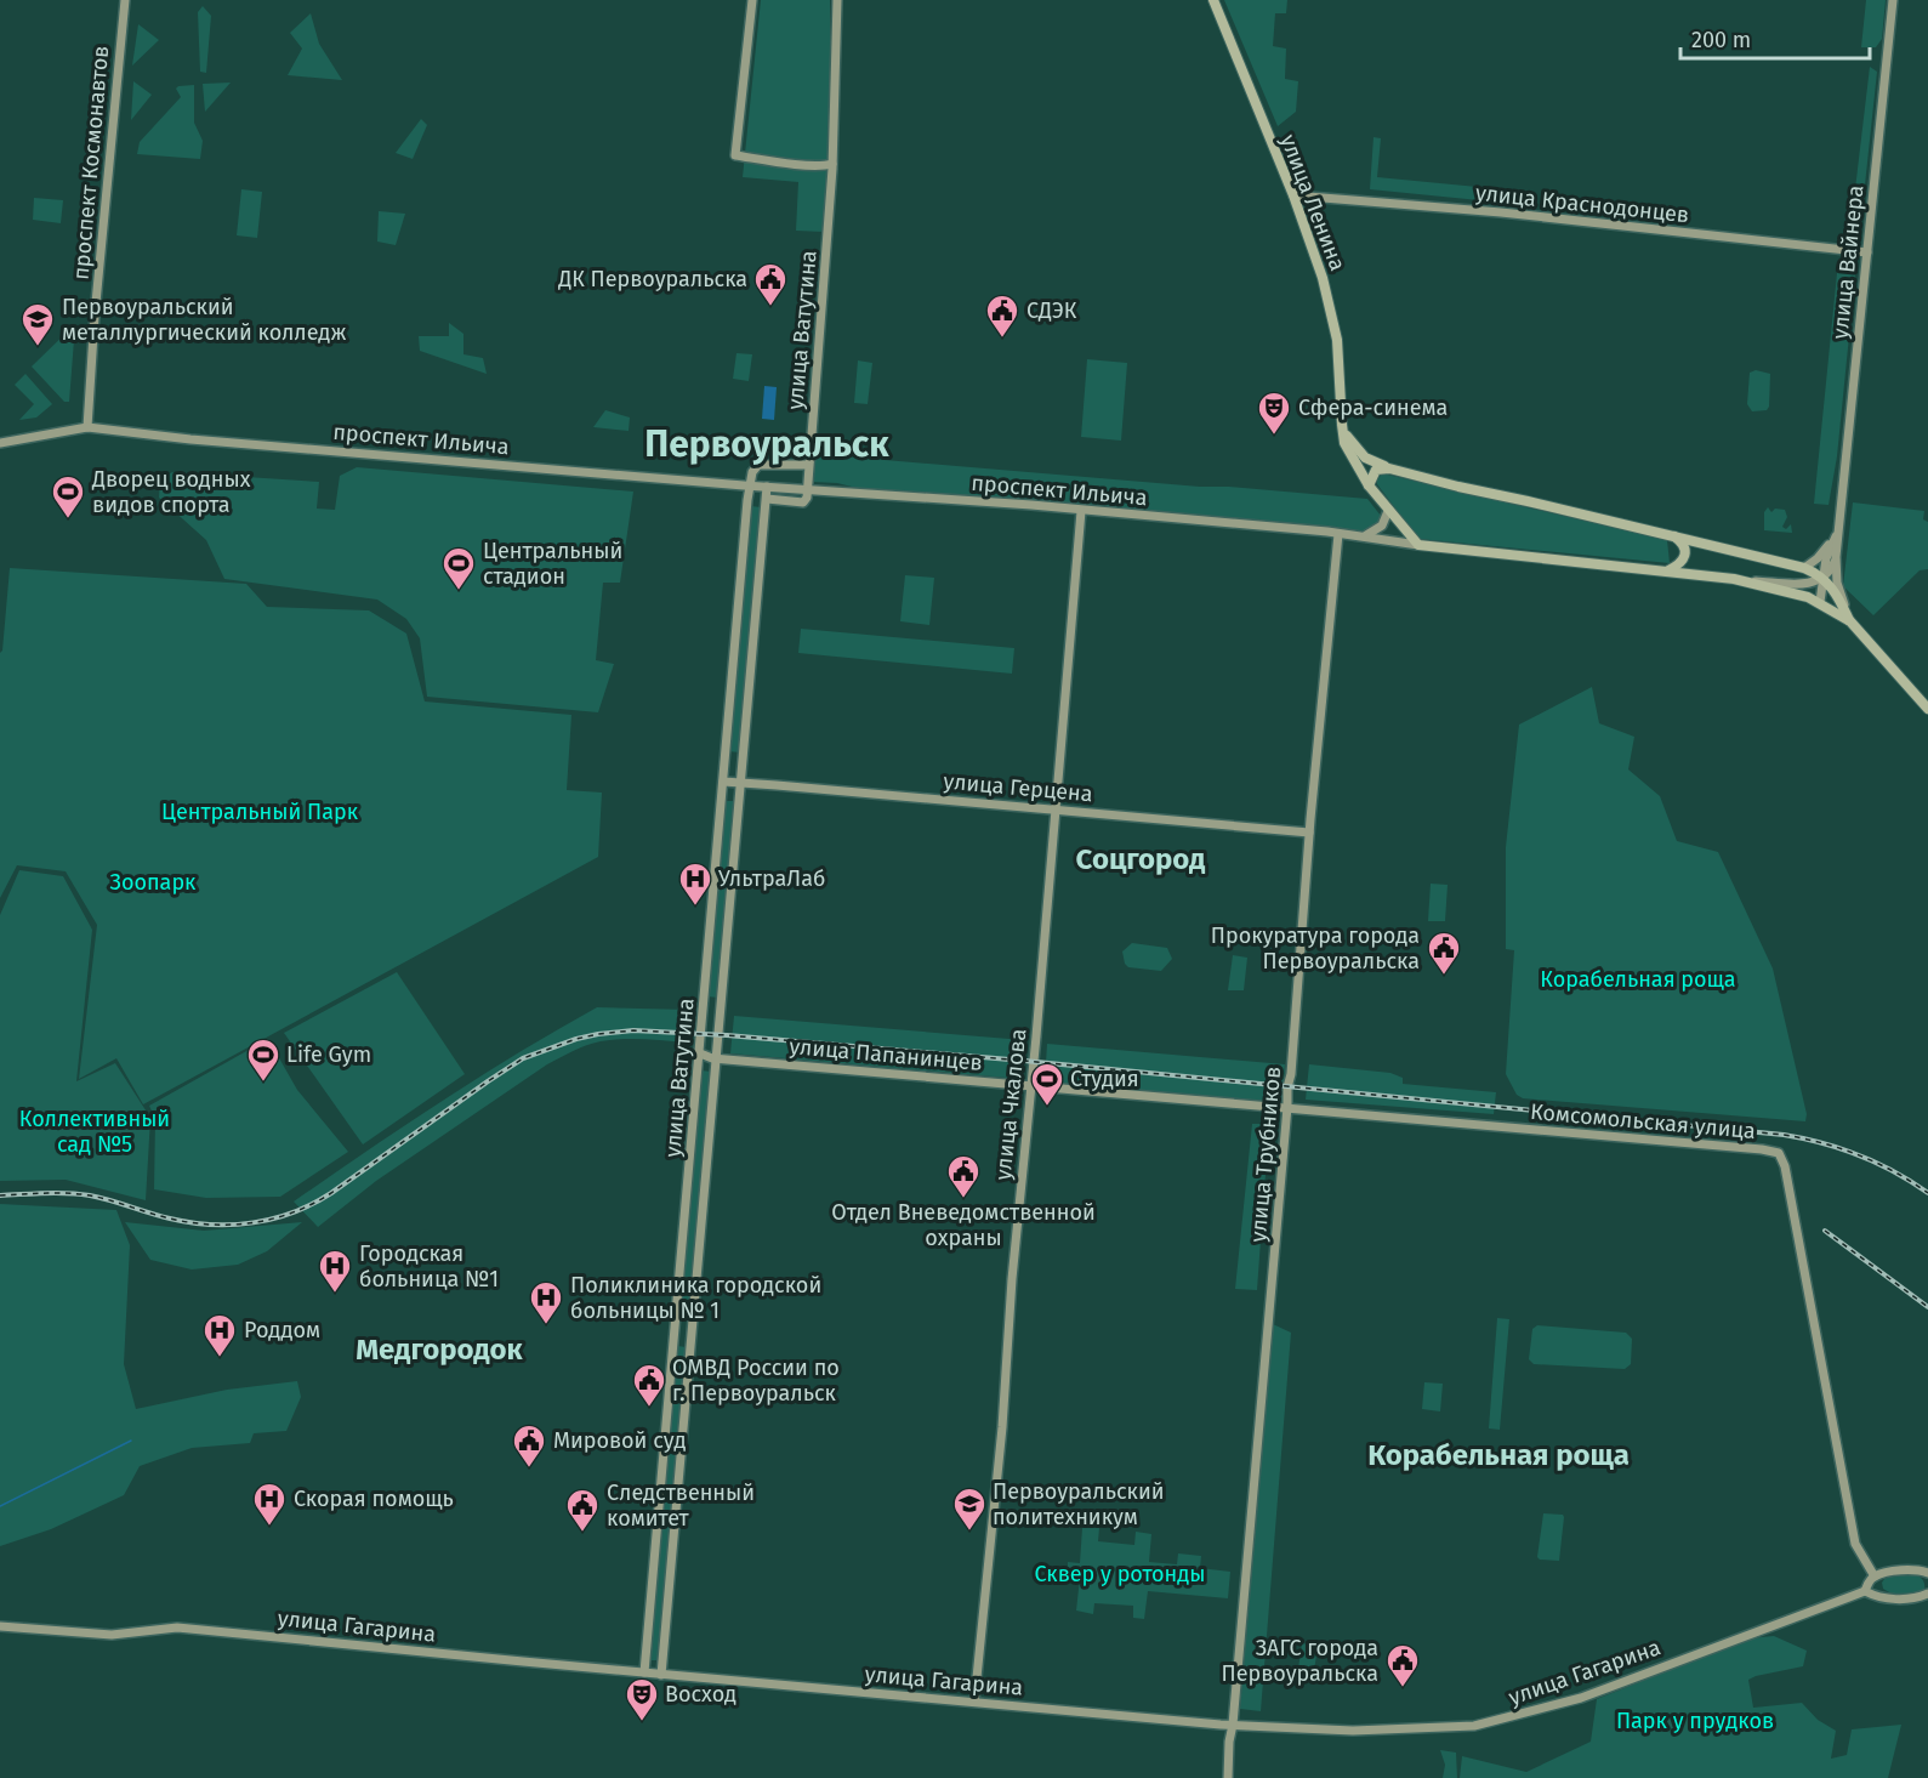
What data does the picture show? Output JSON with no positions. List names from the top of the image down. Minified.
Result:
{"streets":{"main road":["улица Ленина","проспект Ильича"],"street":["проспект Космонавтов","улица Краснодонцев","улица Вайнера","улица Ватутина","улица Герцена","улица Папанинцев","улица Чкалова","Комсомольская улица","улица Трубников","улица Гагарина"]},"crossings":[["проспект Космонавтов","проспект Ильича"],["улица Ленина","улица Краснодонцев"],["улица Ленина","проспект Ильича"],["улица Краснодонцев","улица Вайнера"],["улица Вайнера","проспект Ильича"],["улица Ватутина","проспект Ильича"],["улица Ватутина","улица Герцена"],["улица Ватутина","улица Папанинцев"],["улица Ватутина","улица Гагарина"],["проспект Ильича","улица Чкалова"],["проспект Ильича","улица Трубников"],["улица Герцена","улица Чкалова"],["улица Герцена","улица Трубников"],["улица Папанинцев","улица Чкалова"],["улица Папанинцев","Комсомольская улица"],["улица Папанинцев","улица Трубников"],["улица Чкалова","улица Гагарина"],["Комсомольская улица","улица Трубников"],["улица Трубников","улица Гагарина"]],"districts":["Первоуральск","Соцгород","Медгородок","Корабельная роща"],"parks":["Центральный Парк","Зоопарк","Корабельная роща","Коллективный сад №5","Сквер у ротонды","Парк у прудков"],"places":{"public building":["ДК Первоуральска","СДЭК","Прокуратура города Первоуральска","Отдел Вневедомственной охраны","ОМВД России по г. Первоуральск","Мировой суд","Следственный комитет","ЗАГС города Первоуральска"],"school or university":["Первоуральский металлургический колледж","Первоуральский политехникум"],"theatre":["Сфера-синема","Восход"],"sports":["Дворец водных видов спорта","Центральный стадион","Life Gym","Студия"],"hospital":["УльтраЛаб","Городская больница №1","Поликлиника городской больницы № 1","Роддом","Скорая помощь"]},"scale_bar":"200 m"}
